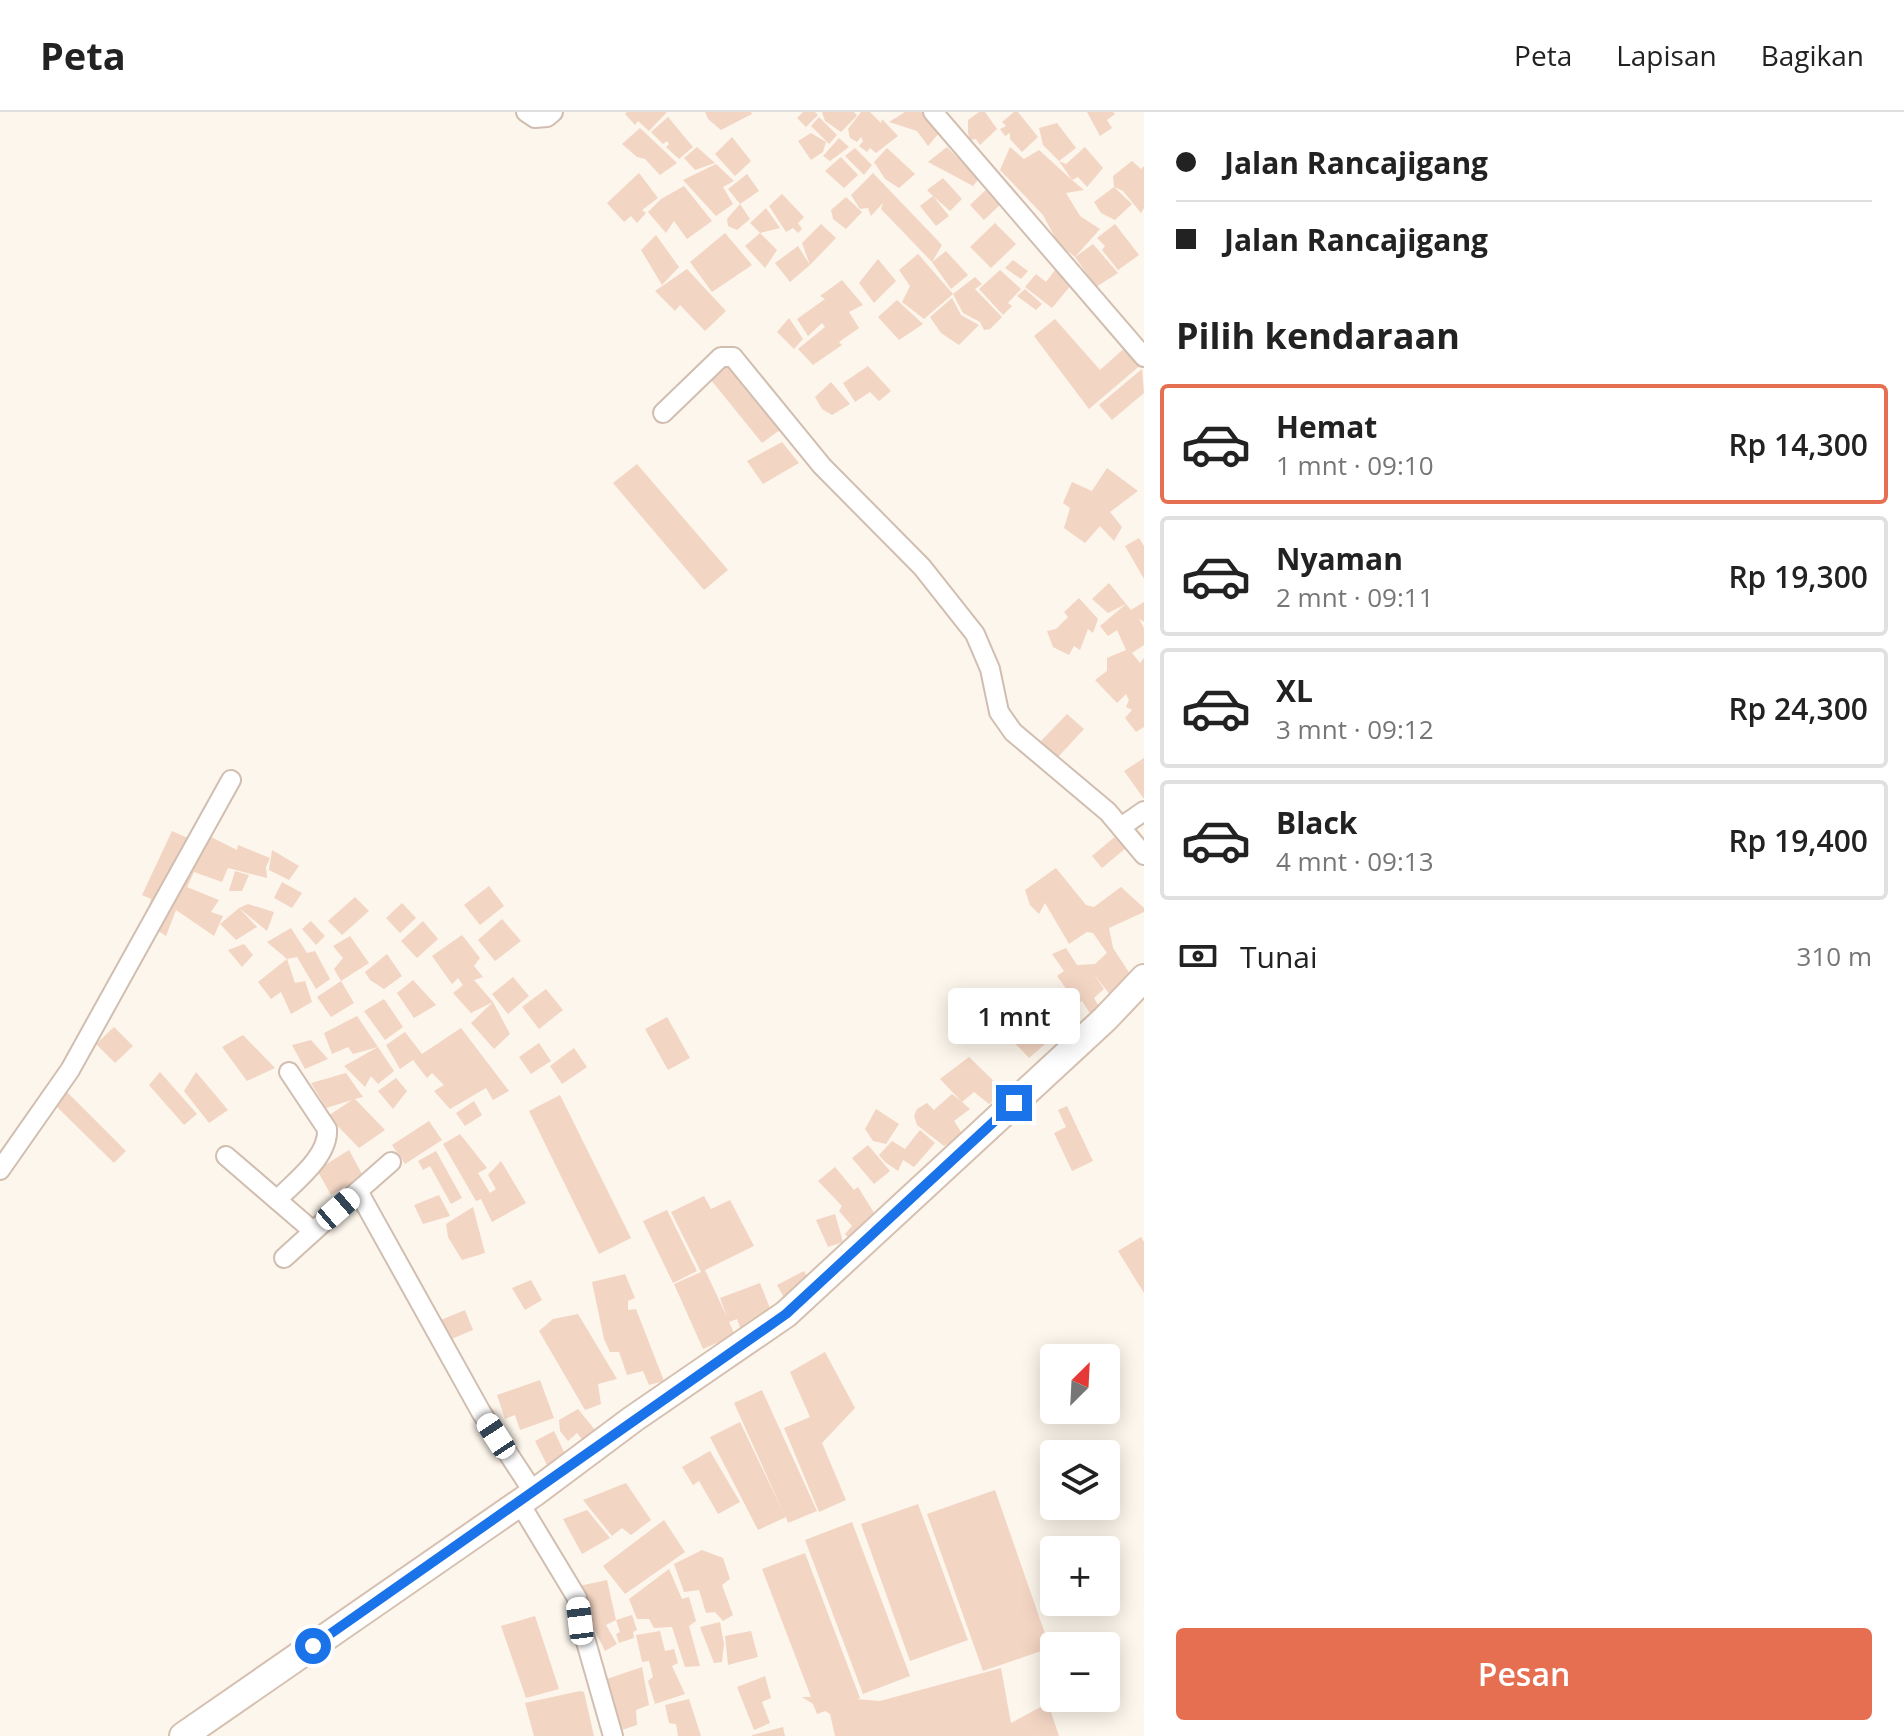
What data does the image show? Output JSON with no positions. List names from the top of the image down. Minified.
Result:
{"north":"top right","page":{"header":"Peta","nav":["Peta","Lapisan","Bagikan"],"banner":["Jalan Rancajigang","Jalan Rancajigang"],"heading":"Pilih kendaraan","list":[{"name":"Hemat","note":"1 mnt · 09:10","value":"Rp 14,300"},{"name":"Nyaman","note":"2 mnt · 09:11","value":"Rp 19,300"},{"name":"XL","note":"3 mnt · 09:12","value":"Rp 24,300"},{"name":"Black","note":"4 mnt · 09:13","value":"Rp 19,400"}],"pay":["Tunai","310 m"],"bubble":"1 mnt","map_buttons":["+","−"],"buttons":"Pesan"}}
